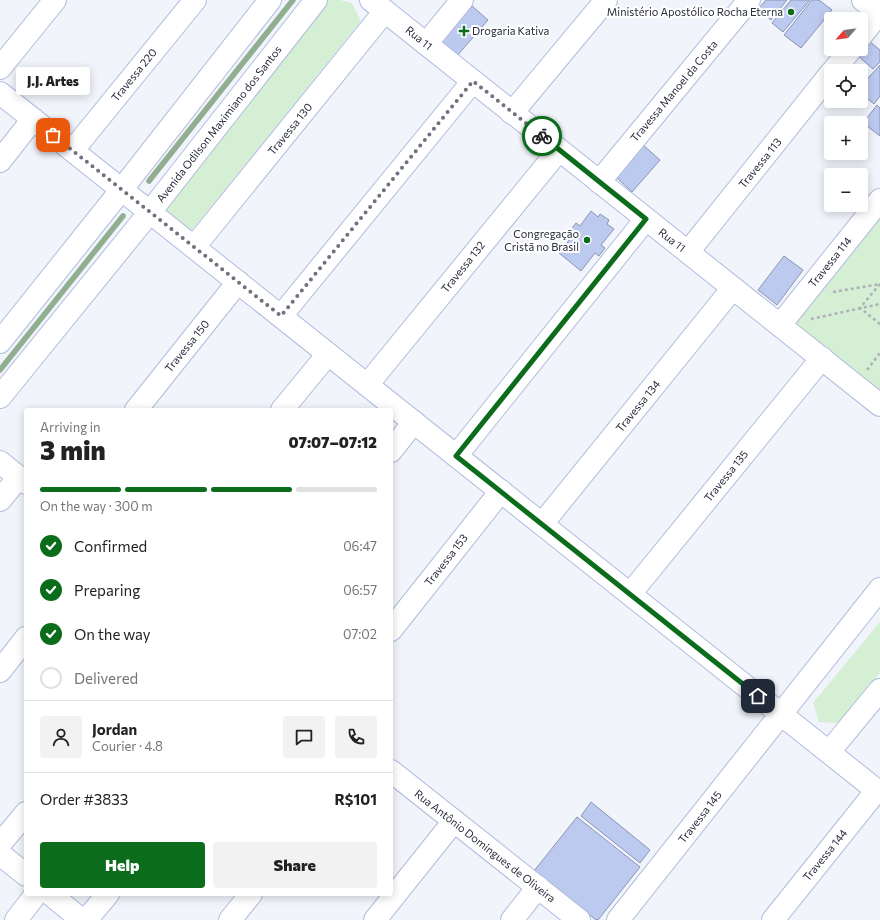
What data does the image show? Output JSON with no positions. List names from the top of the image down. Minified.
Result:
{"streets":{"street":["Rua 11","Travessa 220","Travessa Manoel da Costa","Avenida Odilson Maximiano dos Santos","Travessa 130","Travessa 113","Travessa 114","Travessa 132","Travessa 150","Travessa 134","Travessa 135","Travessa 153","Travessa 145","Rua Antônio Domingues de Oliveira","Travessa 144"]},"crossings":[["Rua 11","Travessa Manoel da Costa"],["Rua 11","Travessa 130"],["Rua 11","Travessa 113"],["Rua 11","Travessa 114"],["Rua 11","Travessa 132"],["Rua 11","Travessa 134"],["Rua 11","Travessa 135"]],"places":{"other":["Ministério Apostólico Rocha Eterna","J.J. Artes","Congregação Cristã no Brasil"],"health":["Drogaria Kativa"]},"north":"bottom left","page":{"map_buttons":["+","−"],"bubble":"J.J. Artes","heading":["3 min","Arriving in","07:07–07:12"],"panel":["Jordan","Courier · 4.8","Order #3833","R$101"],"bar":"On the way · 300 m","list":[["Confirmed","06:47"],["Preparing","06:57"],["On the way","07:02"],"Delivered"],"buttons":["Help","Share"]}}
